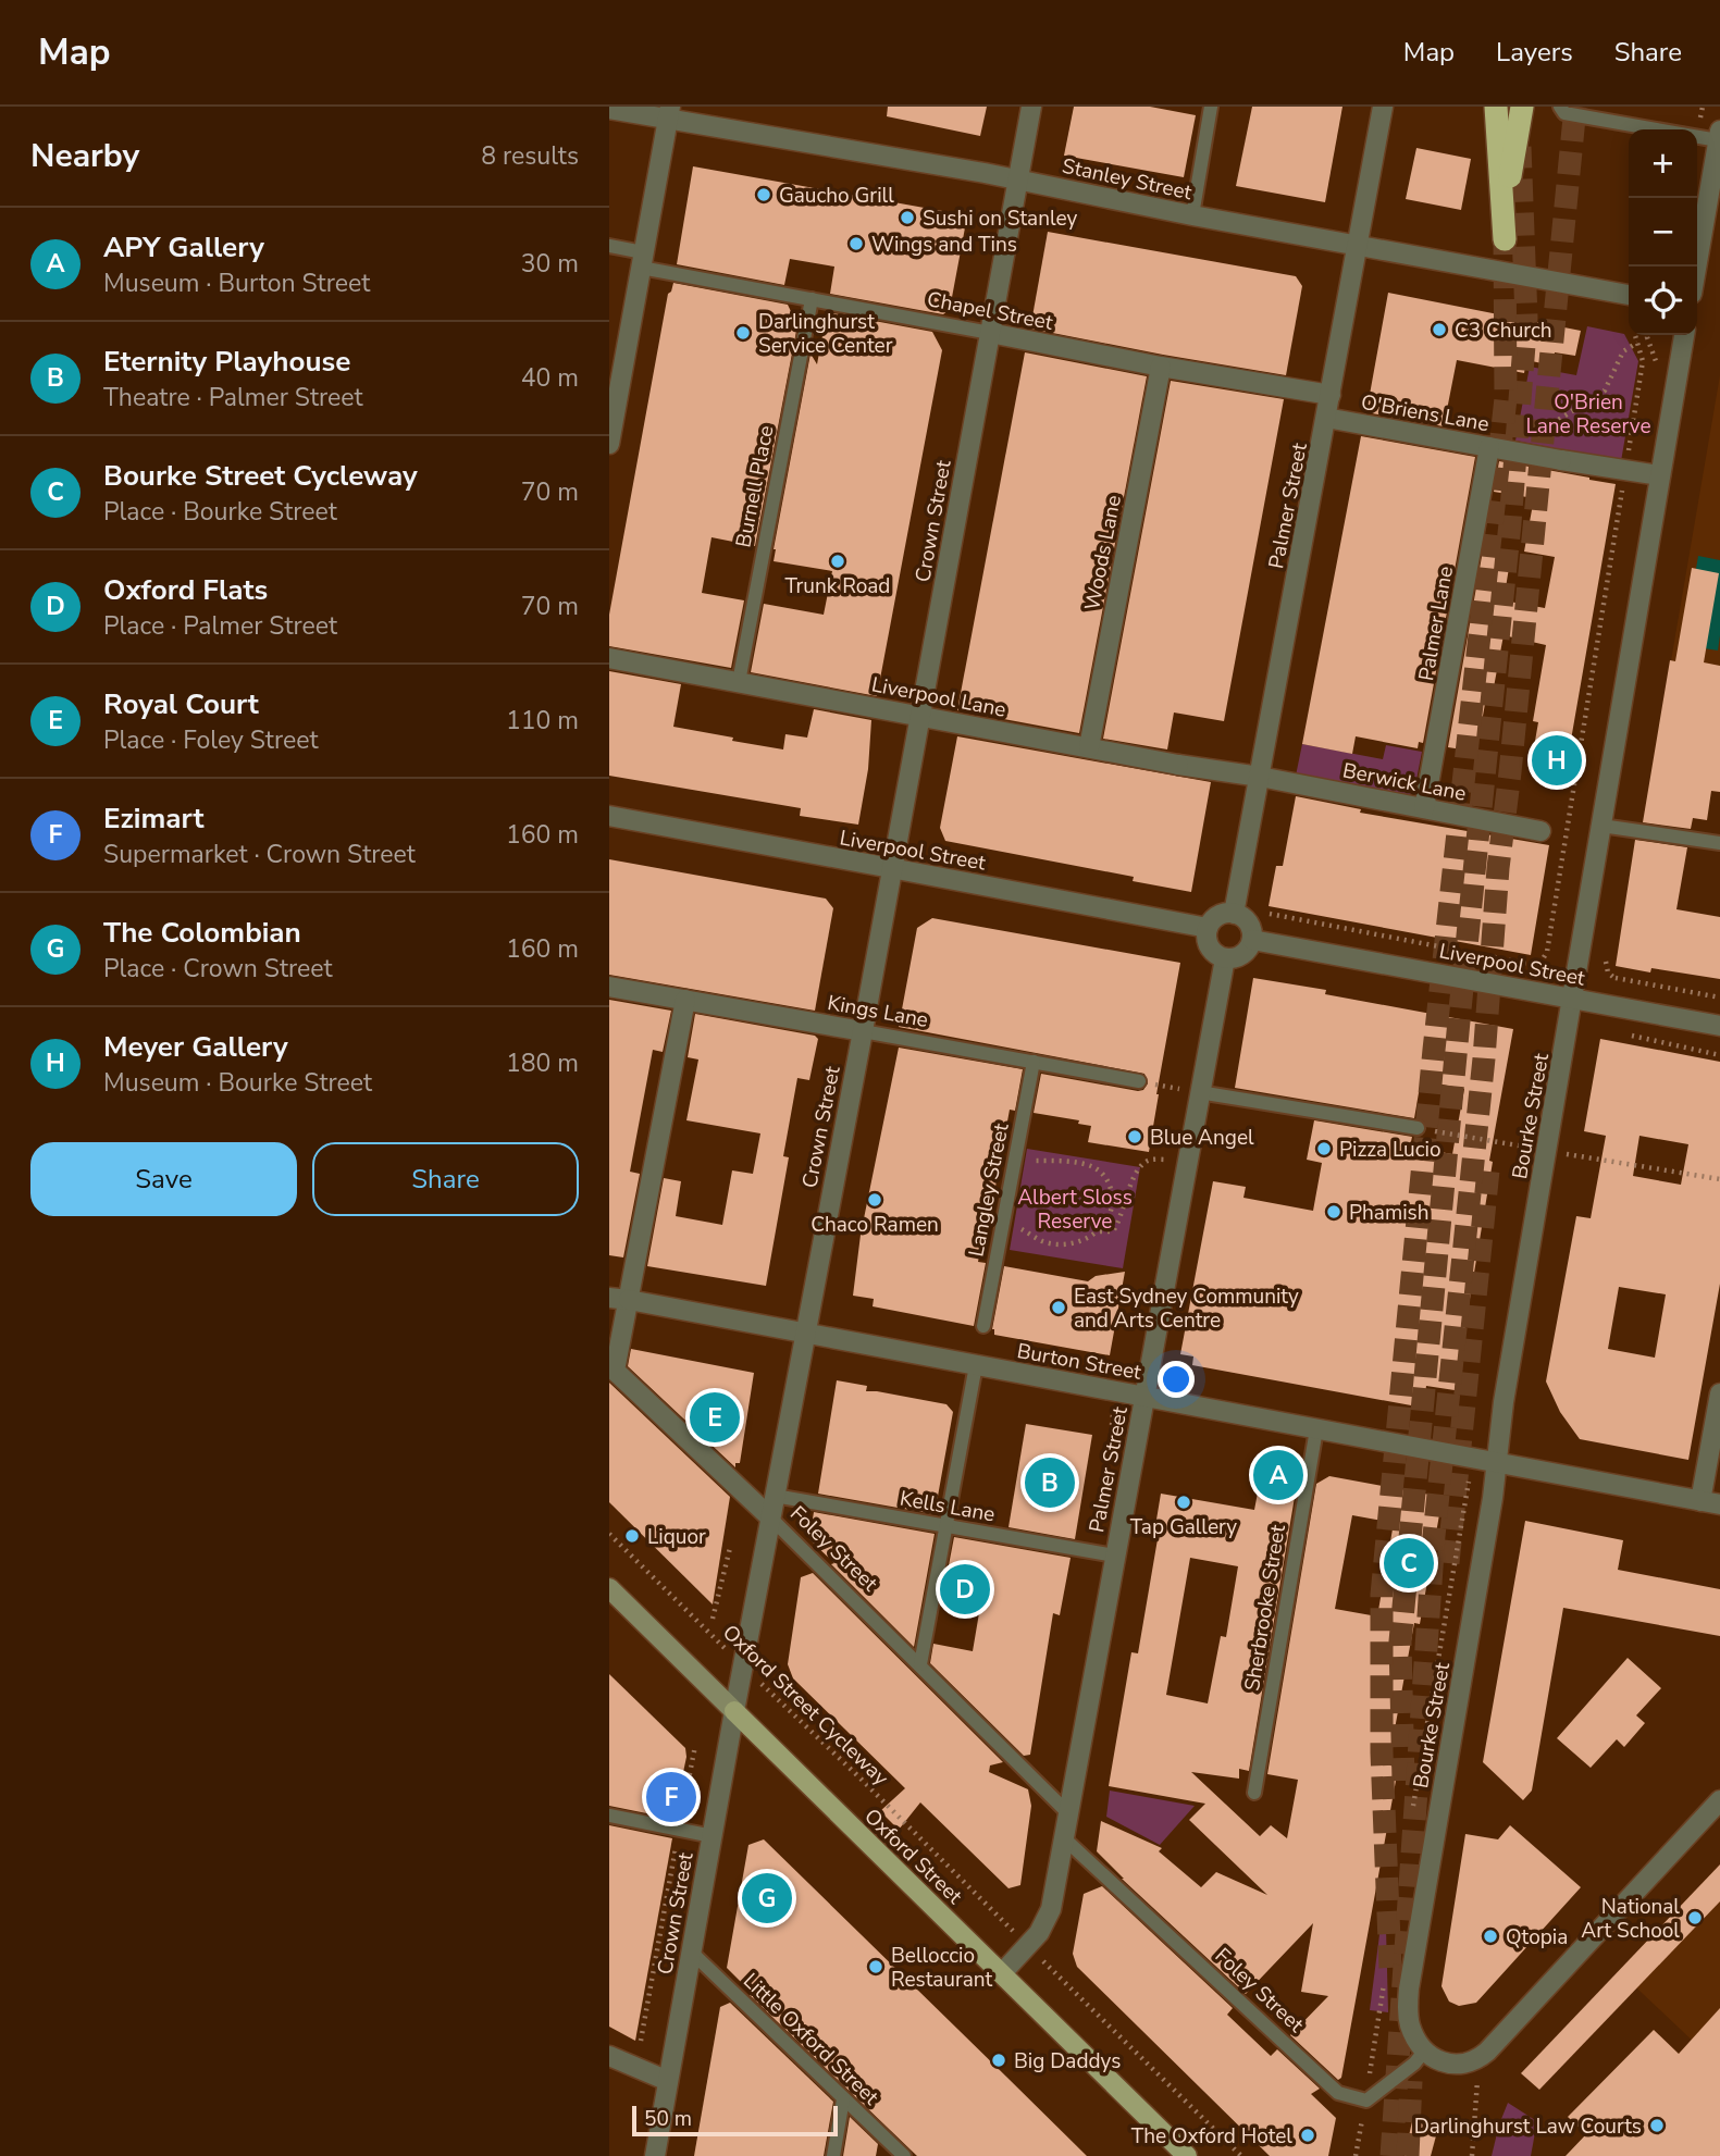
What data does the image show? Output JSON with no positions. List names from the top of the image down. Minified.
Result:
{"streets":{"main road":["Oxford Street"],"street":["Stanley Street","Chapel Street","O'Briens Lane","Palmer Street","Crown Street","Woods Lane","Palmer Lane","Liverpool Lane","Berwick Lane","Liverpool Street","Kings Lane","Bourke Street","Burton Street","Foley Street"],"lane":["Burnell Place","Langley Street","Kells Lane","Sherbrooke Street","Little Oxford Street"],"path":["Oxford Street Cycleway"]},"crossings":[["Stanley Street","Palmer Street"],["Stanley Street","Crown Street"],["Chapel Street","Burnell Place"],["Chapel Street","Palmer Street"],["Chapel Street","Crown Street"],["Chapel Street","Woods Lane"],["O'Briens Lane","Palmer Street"],["O'Briens Lane","Palmer Lane"],["O'Briens Lane","Bourke Street"],["Burnell Place","Liverpool Lane"],["Palmer Street","Liverpool Lane"],["Palmer Street","Berwick Lane"],["Palmer Street","Liverpool Street"],["Palmer Street","Burton Street"],["Palmer Street","Kells Lane"],["Palmer Street","Foley Street"],["Palmer Street","Oxford Street"],["Crown Street","Liverpool Lane"],["Crown Street","Liverpool Street"],["Crown Street","Kings Lane"],["Crown Street","Burton Street"],["Crown Street","Kells Lane"],["Crown Street","Foley Street"],["Crown Street","Oxford Street Cycleway"],["Crown Street","Oxford Street"],["Crown Street","Little Oxford Street"],["Woods Lane","Liverpool Lane"],["Palmer Lane","Berwick Lane"],["Liverpool Lane","Berwick Lane"],["Liverpool Street","Bourke Street"],["Kings Lane","Langley Street"],["Bourke Street","Burton Street"],["Bourke Street","Foley Street"],["Burton Street","Foley Street"],["Burton Street","Sherbrooke Street"]],"parks":["O'Brien Lane Reserve","Albert Sloss Reserve"],"places":["Gaucho Grill","Sushi on Stanley","Wings and Tins","C3 Church","Darlinghurst Service Center","Trunk Road","Blue Angel","Pizza Lucio","Chaco Ramen","Phamish","East Sydney Community and Arts Centre","Tap Gallery","Liquor","National Art School","Qtopia","Belloccio Restaurant","Big Daddys","Darlinghurst Law Courts","The Oxford Hotel"],"scale_bar":"50 m","page":{"header":"Map","nav":["Map","Layers","Share"],"heading":["Nearby","8 results"],"map_buttons":["+","−"],"list":[{"mark":"A","name":"APY Gallery","note":"Museum · Burton Street","value":"30 m"},{"mark":"B","name":"Eternity Playhouse","note":"Theatre · Palmer Street","value":"40 m"},{"mark":"C","name":"Bourke Street Cycleway","note":"Place · Bourke Street","value":"70 m"},{"mark":"D","name":"Oxford Flats","note":"Place · Palmer Street","value":"70 m"},{"mark":"E","name":"Royal Court","note":"Place · Foley Street","value":"110 m"},{"mark":"F","name":"Ezimart","note":"Supermarket · Crown Street","value":"160 m"},{"mark":"G","name":"The Colombian","note":"Place · Crown Street","value":"160 m"},{"mark":"H","name":"Meyer Gallery","note":"Museum · Bourke Street","value":"180 m"}],"pins":["H","E","A","B","C","D","F","G"],"buttons":["Save","Share"],"scale":"50 m"}}
